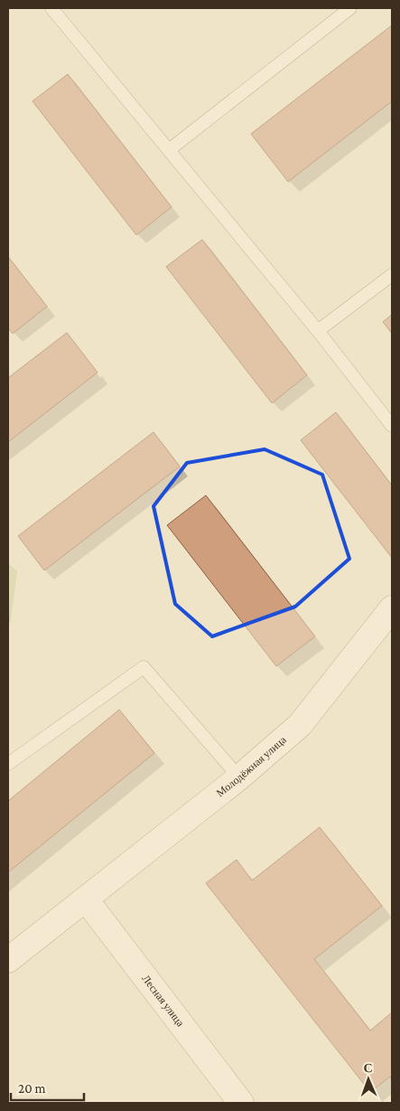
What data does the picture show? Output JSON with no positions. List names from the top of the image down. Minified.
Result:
{"streets":{"street":["Молодёжная улица","Лесная улица"]},"crossings":[["Молодёжная улица","Лесная улица"]],"scale_bar":"20 m","north":"top"}
